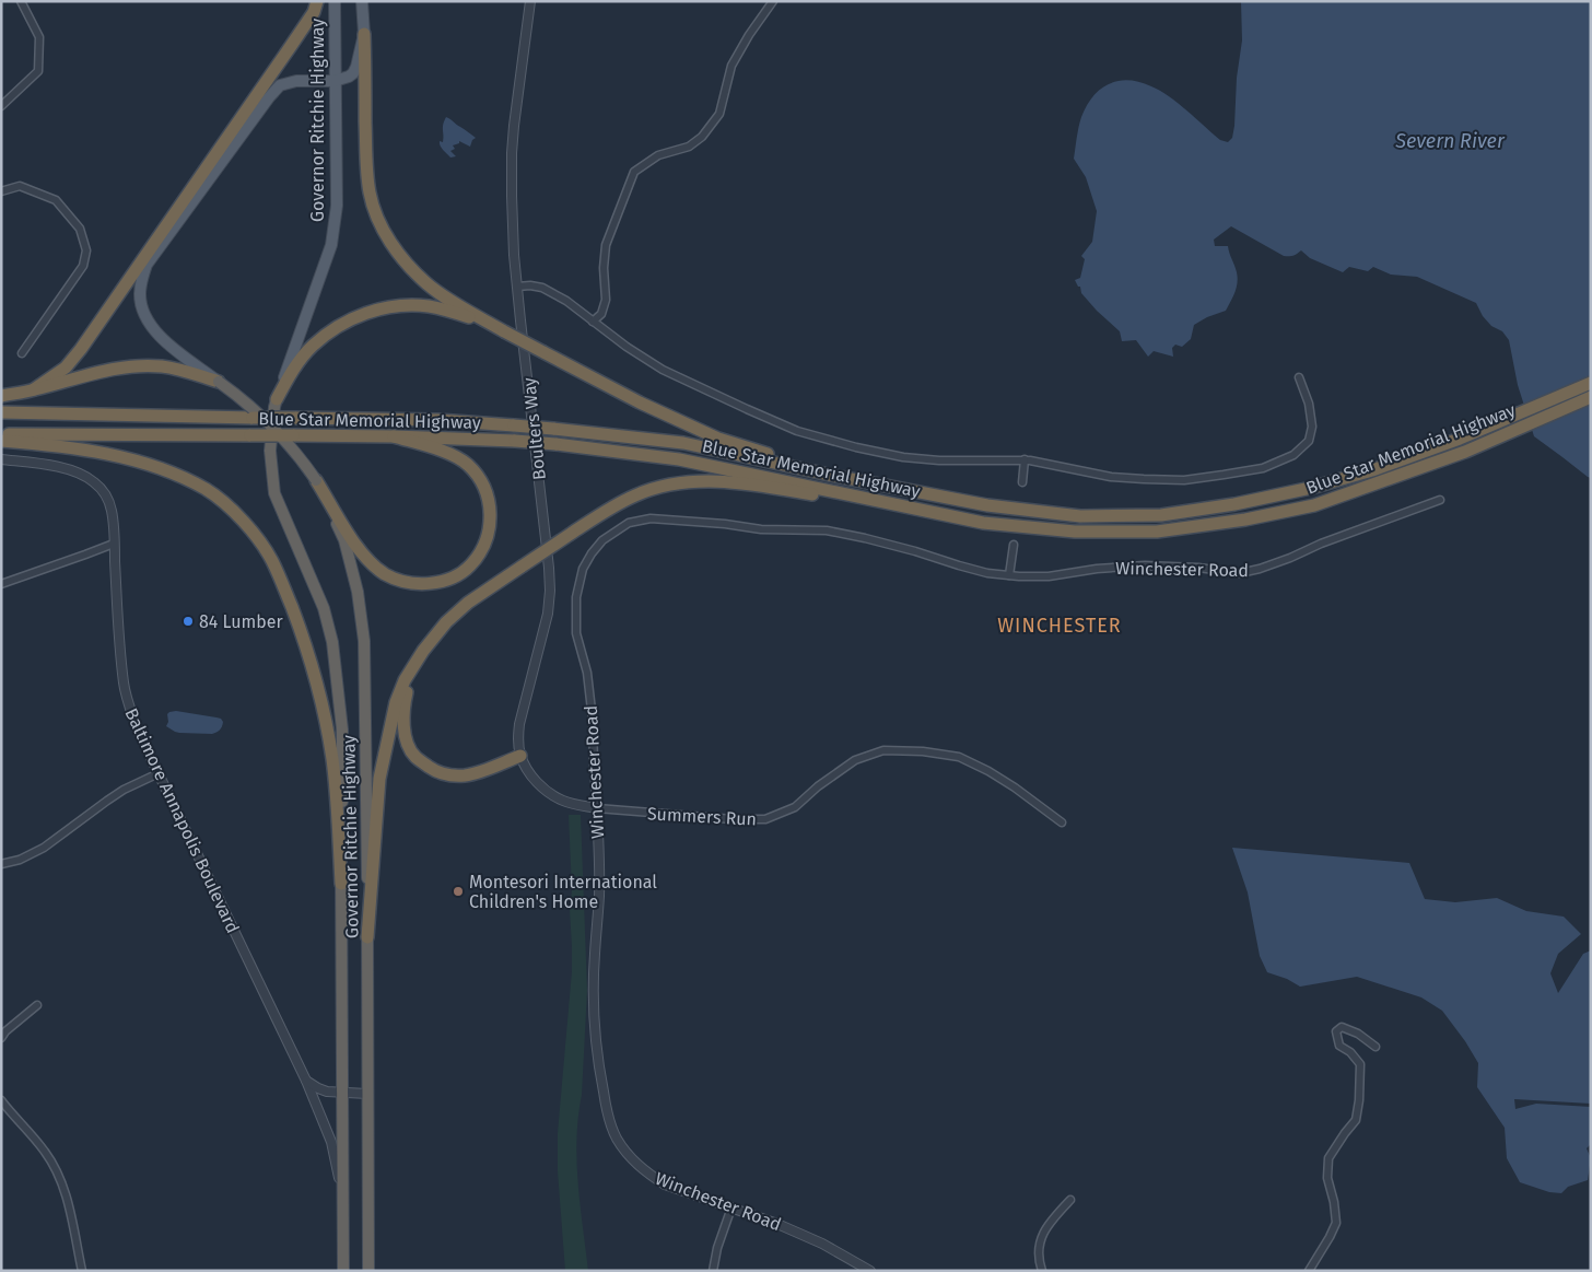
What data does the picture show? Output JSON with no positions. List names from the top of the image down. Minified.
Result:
{"streets":{"highway":["Governor Ritchie Highway","Blue Star Memorial Highway"],"street":["Boulters Way","Winchester Road","Summers Run","Baltimore Annapolis Boulevard"]},"crossings":[["Governor Ritchie Highway","Baltimore Annapolis Boulevard"],["Boulters Way","Winchester Road"],["Boulters Way","Summers Run"],["Winchester Road","Summers Run"]],"districts":["WINCHESTER"],"water":["Severn River"],"places":["84 Lumber","Montesori International Children's Home"]}
